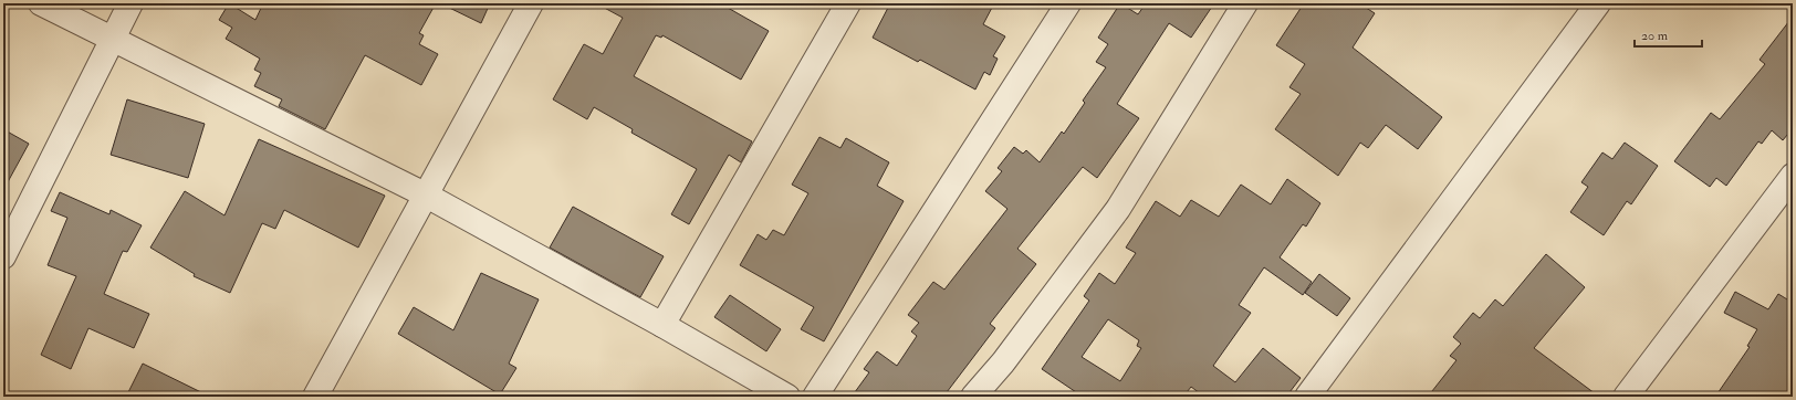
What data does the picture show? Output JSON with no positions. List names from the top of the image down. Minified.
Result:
{"scale_bar":"20 m"}
